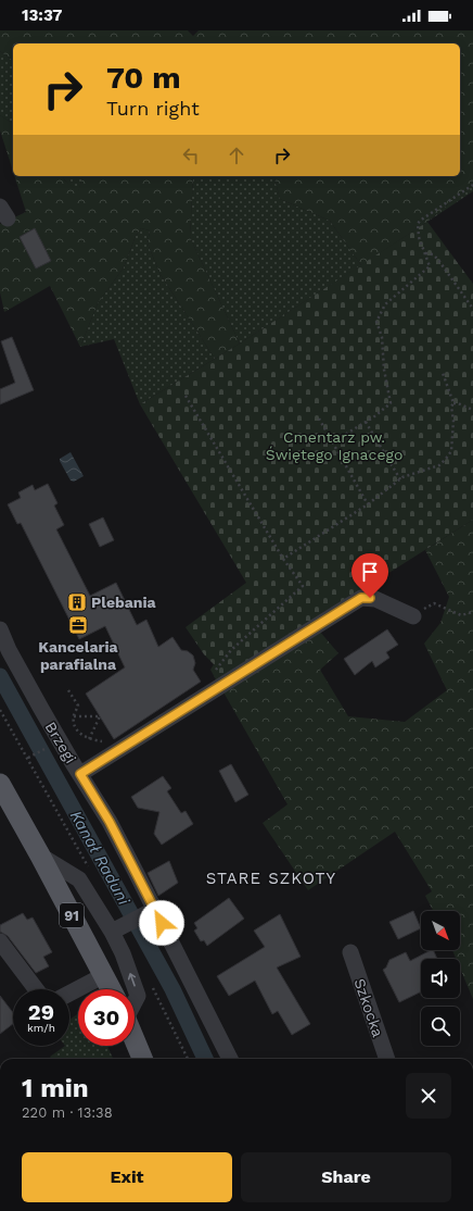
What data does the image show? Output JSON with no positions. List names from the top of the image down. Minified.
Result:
{"streets":{"main road":["91"],"street":["Brzegi","Szkocka"]},"districts":["STARE SZKOTY"],"water":["Kanał Raduni"],"parks":["Cmentarz pw. Świętego Ignacego"],"places":{"building":["Plebania"],"office":["Kancelaria parafialna"]},"north":"bottom right","page":{"status":"13:37","turn":["70 m","Turn right"],"speed":"29 km/h","limit":"30","heading":["1 min","220 m · 13:38"],"buttons":["Exit","Share"]}}
